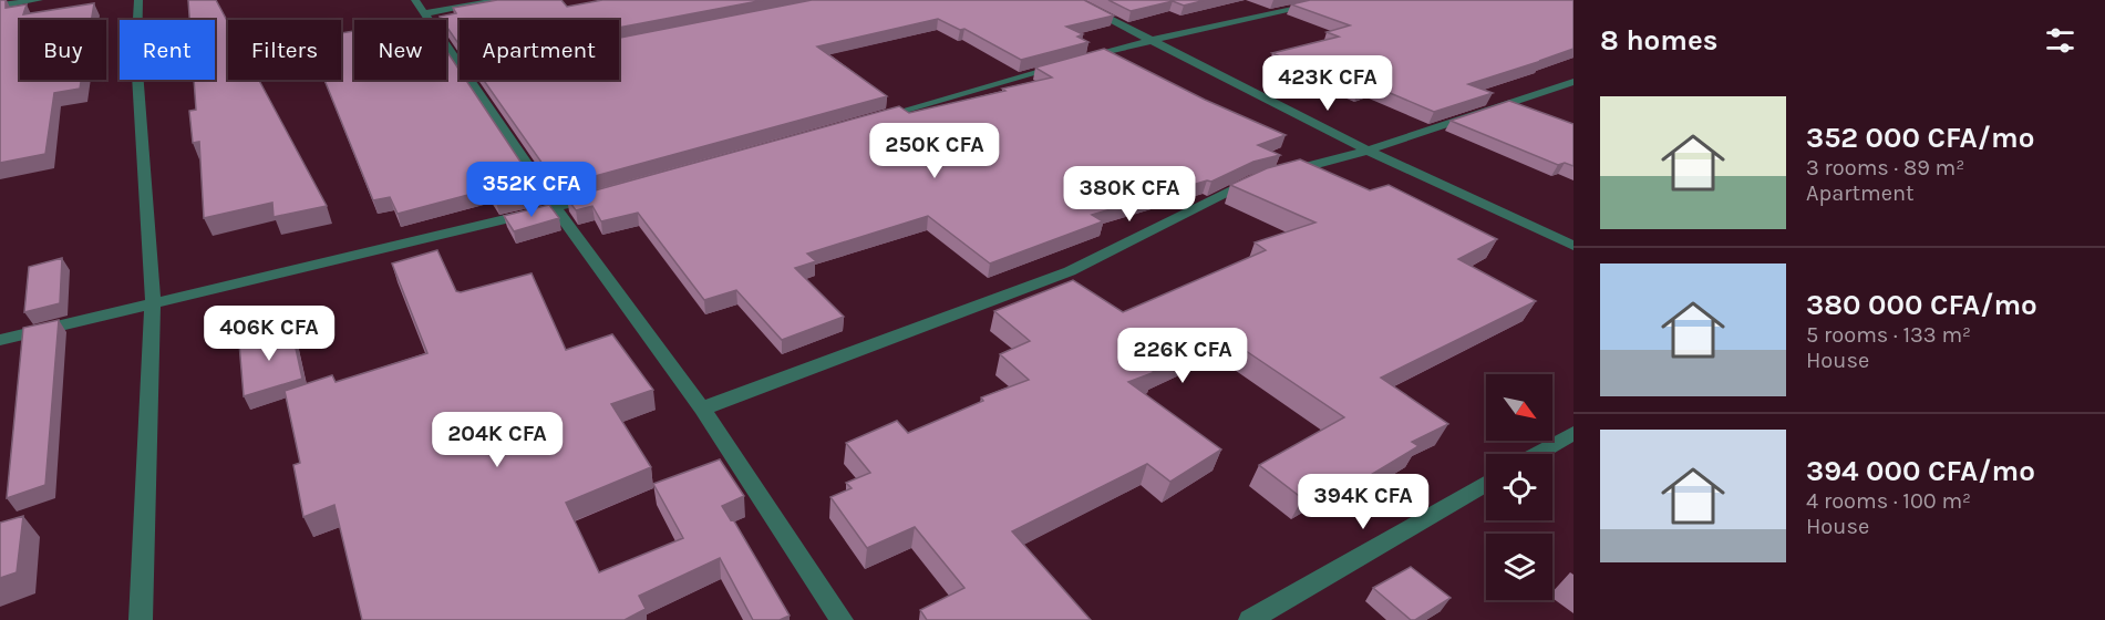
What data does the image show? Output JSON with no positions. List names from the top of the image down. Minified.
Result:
{"north":"bottom right","page":{"heading":"8 homes","chip":["Buy","Rent","Filters","New","Apartment"],"price":["423K CFA","250K CFA","352K CFA","380K CFA","406K CFA","226K CFA","204K CFA","394K CFA"],"list":[{"name":"352 000 CFA/mo","note":"3 rooms · 89 m² · Apartment"},{"name":"380 000 CFA/mo","note":"5 rooms · 133 m² · House"},{"name":"394 000 CFA/mo","note":"4 rooms · 100 m² · House"}]}}
